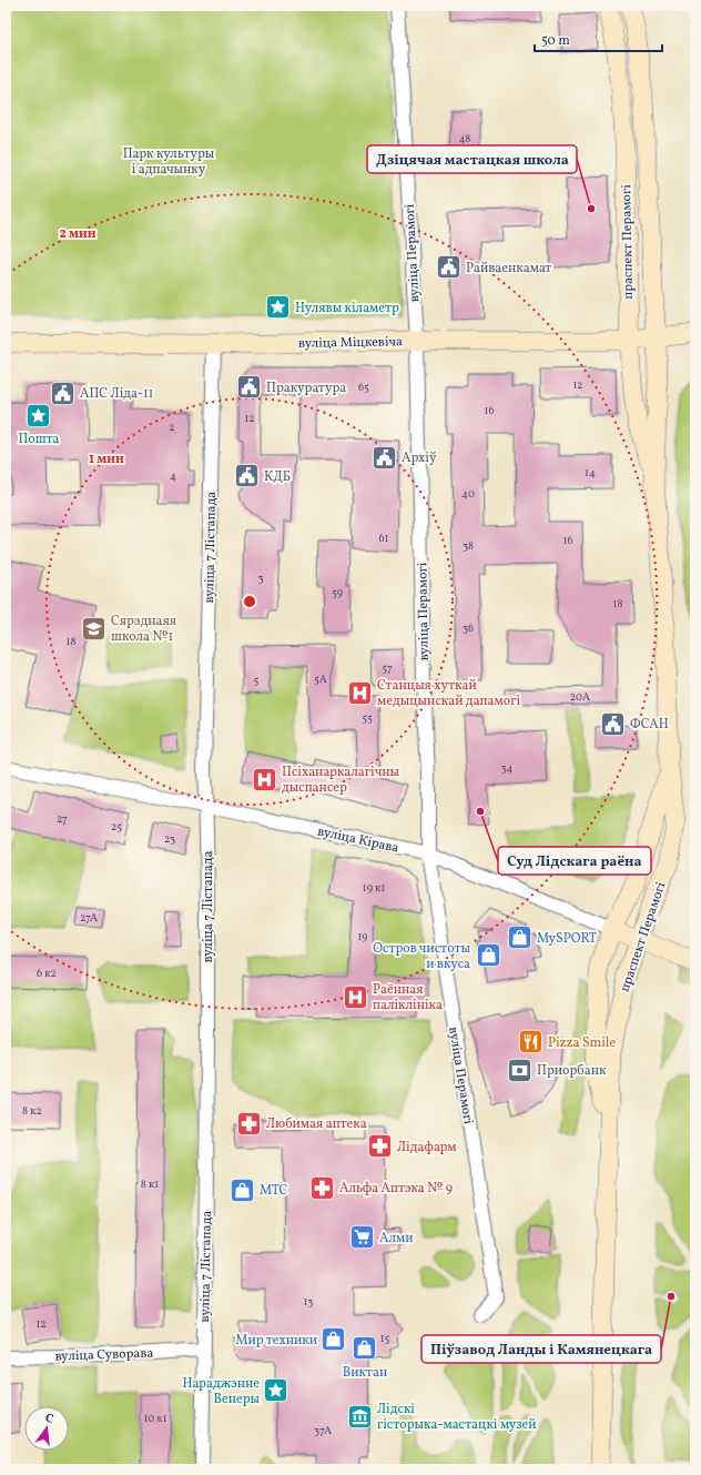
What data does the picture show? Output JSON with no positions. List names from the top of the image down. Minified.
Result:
{"streets":{"main road":["праспект Перамогі","вуліца Міцкевіча","вуліца Кірава"],"street":["вуліца Перамогі","вуліца 7 Лістапада","вуліца Суворава"]},"crossings":[["праспект Перамогі","вуліца Міцкевіча"],["праспект Перамогі","вуліца Кірава"],["вуліца Перамогі","вуліца Міцкевіча"],["вуліца Перамогі","вуліца Кірава"],["вуліца Міцкевіча","вуліца 7 Лістапада"],["вуліца 7 Лістапада","вуліца Кірава"],["вуліца 7 Лістапада","вуліца Суворава"]],"parks":["Парк культуры і адпачынку"],"places":{"other":["Дзіцячая мастацкая школа","Суд Лідскага раёна","Піўзавод Ланды і Камянецкага"],"public building":["Райваенкамат","Пракуратура","АПС Ліда-11","Архіў","КДБ","ФСАН"],"place":["Нулявы кіламетр","Пошта","Нараджэнне Венеры"],"school or university":["Сярэднаяя школа №1"],"hospital":["Станцыя хуткай медыцынскай дапамогі","Псіханаркалагічны дыспансер","Раённая паліклініка"],"shop":["MySPORT","Остров чистоты и вкуса","МТС","Мир техники","Виктан"],"restaurant":["Pizza Smile"],"bank":["Приорбанк"],"pharmacy":["Любимая аптека","Лідафарм","Альфа Аптэка № 9"],"supermarket":["Алми"],"museum":["Лідскі гісторыка-мастацкі музей"]},"house_numbers":["48","12","65","16","12","2","14","4","40","61","16","38","3","59","18","36","18","57","5А","5","20А","55","34","27","25","23","19 к1","27А","19","6 к2","8 к2","8 к1","13","12","15","10 к1","37А"],"scale_bar":"50 m","north":"top","rings":["2 мин","1 мин"]}
